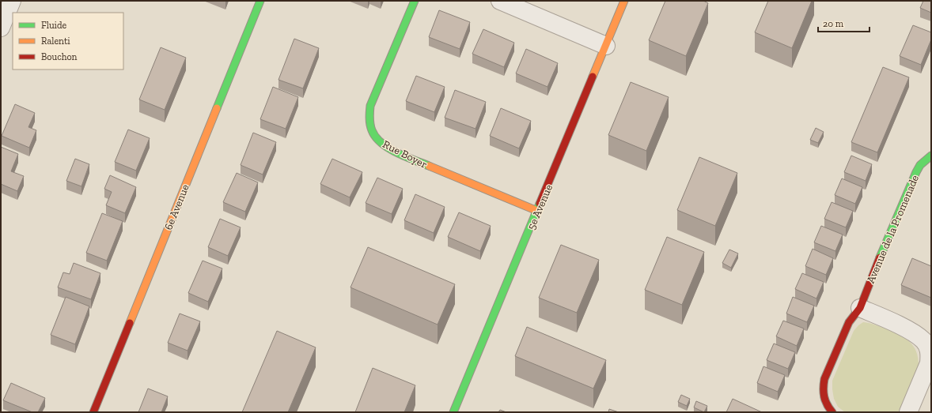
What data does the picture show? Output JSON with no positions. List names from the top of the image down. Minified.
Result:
{"streets":{"street":["Rue Boyer","6e Avenue","5e Avenue","Avenue de la Promenade"]},"crossings":[["Rue Boyer","5e Avenue"]],"legend":["Fluide","Ralenti","Bouchon"],"scale_bar":"20 m"}
